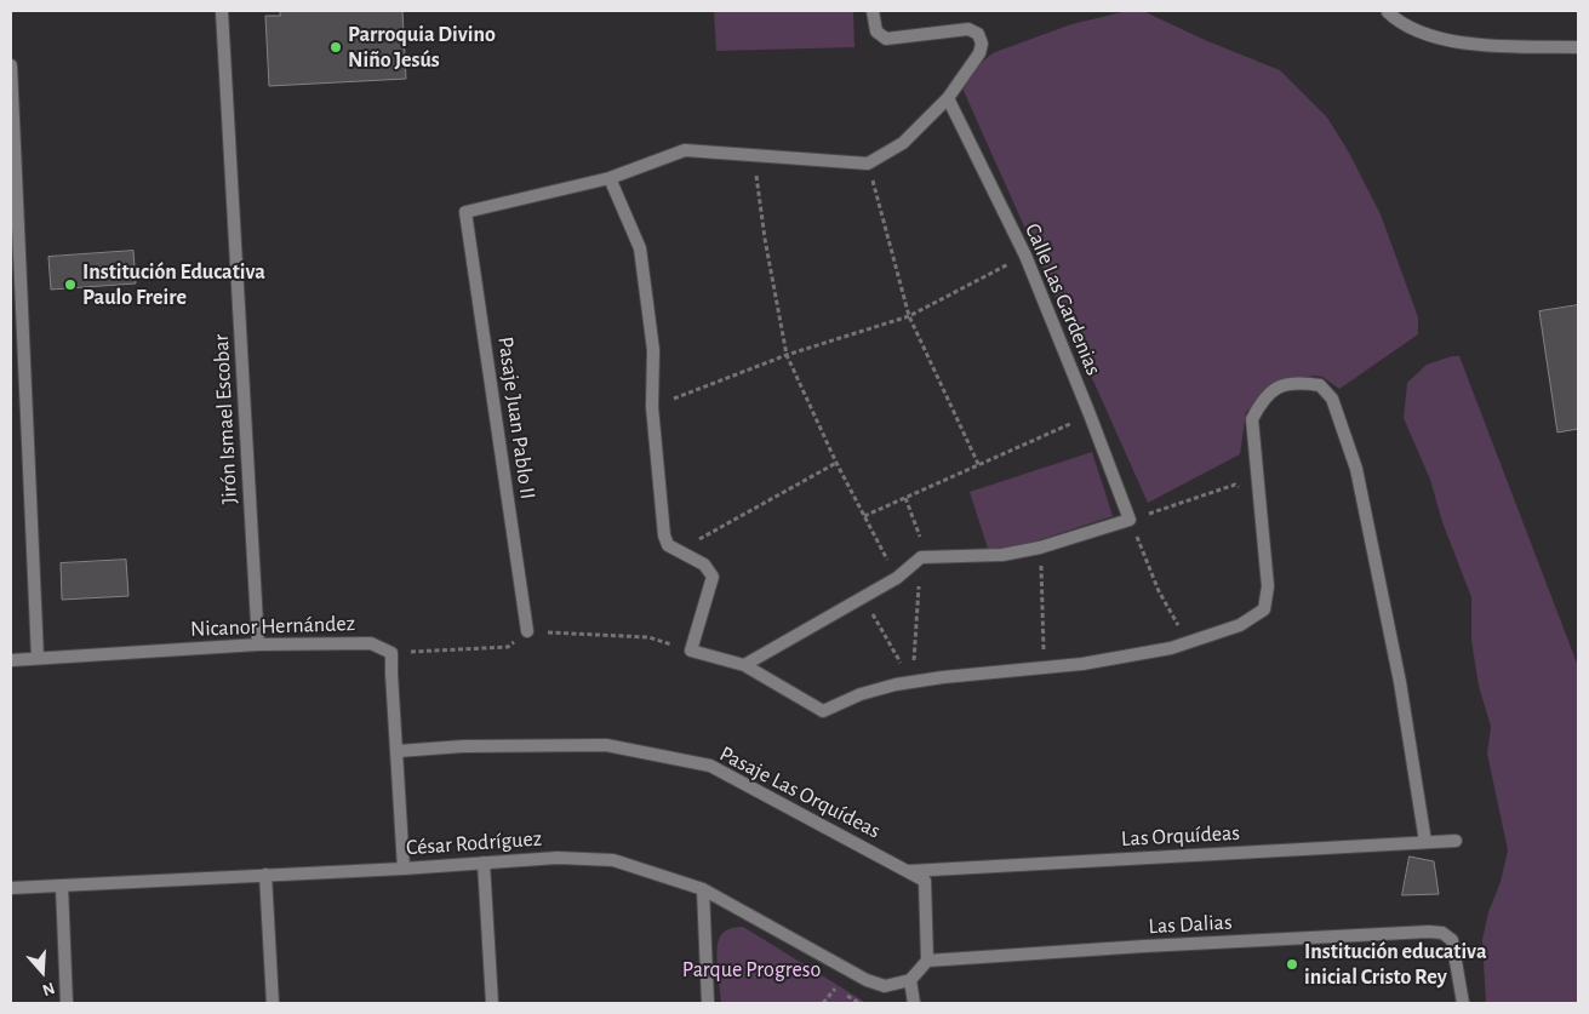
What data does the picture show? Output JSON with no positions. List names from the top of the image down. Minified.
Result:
{"streets":{"street":["Calle Las Gardenias","Pasaje Juan Pablo II","Jirón Ismael Escobar","Nicanor Hernández","Pasaje Las Orquídeas","Las Orquídeas","César Rodríguez","Las Dalias"]},"crossings":[["Jirón Ismael Escobar","Nicanor Hernández"],["Nicanor Hernández","Pasaje Las Orquídeas"],["Nicanor Hernández","César Rodríguez"],["Pasaje Las Orquídeas","Las Orquídeas"],["Pasaje Las Orquídeas","Las Dalias"]],"parks":["Parque Progreso"],"places":["Parroquia Divino Niño Jesús","Institución Educativa Paulo Freire","Institución educativa inicial Cristo Rey"],"north":"bottom"}
